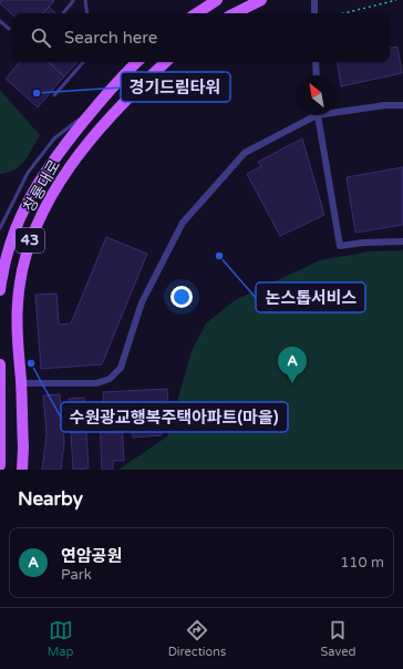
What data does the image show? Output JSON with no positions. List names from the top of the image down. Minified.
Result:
{"streets":{"main road":["창룡대로","43"]},"places":["경기드림타워","논스톱서비스","수원광교행복주택아파트(마을)"],"north":"top left","page":{"search":"Search here","pins":"A","heading":"Nearby","list":[{"mark":"A","name":"연암공원","note":"Park","value":"110 m"}],"nav":["Map","Directions","Saved"]}}
